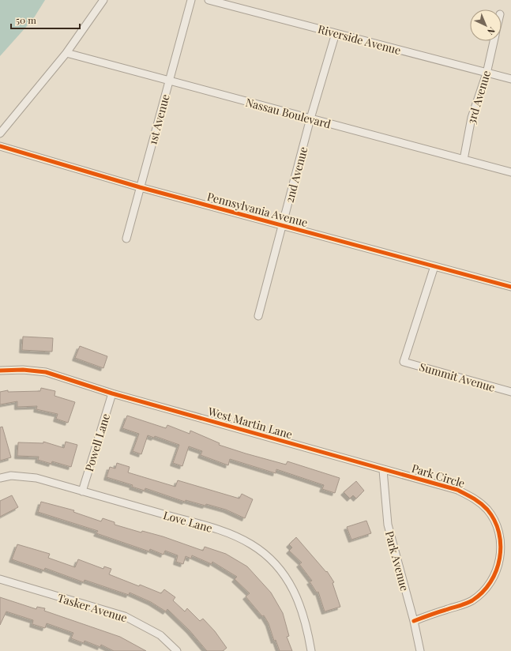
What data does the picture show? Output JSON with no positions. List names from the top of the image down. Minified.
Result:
{"streets":{"street":["Riverside Avenue","3rd Avenue","Nassau Boulevard","1st Avenue","2nd Avenue","Pennsylvania Avenue","Summit Avenue","West Martin Lane","Powell Lane","Park Circle","Love Lane","Park Avenue","Tasker Avenue"]},"crossings":[["Riverside Avenue","3rd Avenue"],["Riverside Avenue","2nd Avenue"],["3rd Avenue","Nassau Boulevard"],["Nassau Boulevard","1st Avenue"],["Nassau Boulevard","2nd Avenue"],["1st Avenue","Pennsylvania Avenue"],["2nd Avenue","Pennsylvania Avenue"],["Pennsylvania Avenue","Summit Avenue"],["West Martin Lane","Powell Lane"],["West Martin Lane","Park Circle"],["West Martin Lane","Park Avenue"],["Powell Lane","Love Lane"],["Park Circle","Park Avenue"]],"scale_bar":"50 m","north":"bottom right"}
